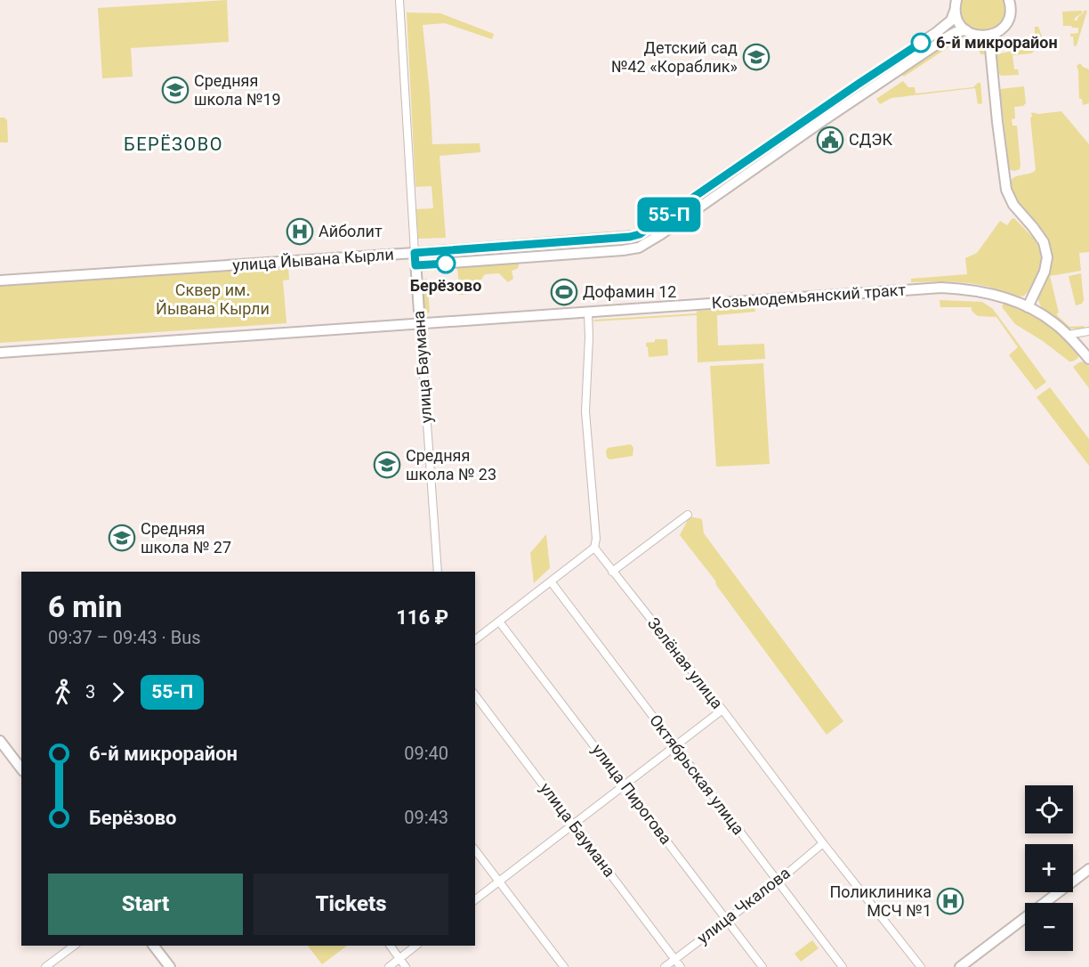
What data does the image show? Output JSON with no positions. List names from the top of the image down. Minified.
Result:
{"streets":{"main road":["улица Йывана Кырли","Козьмодемьянский тракт","улица Баумана"],"street":["Зелёная улица","Октябрьская улица","улица Пирогова","улица Чкалова"]},"crossings":[["улица Йывана Кырли","улица Баумана"],["улица Баумана","улица Чкалова"],["Зелёная улица","улица Чкалова"],["Октябрьская улица","улица Чкалова"],["улица Пирогова","улица Чкалова"]],"districts":["БЕРЁЗОВО"],"parks":["Сквер им. Йывана Кырли"],"places":{"other":["6-й микрорайон","Берёзово"],"school or university":["Детский сад №42 «Кораблик»","Средняя школа №19","Средняя школа № 23","Средняя школа № 27"],"public building":["СДЭК"],"hospital":["Айболит","Поликлиника МСЧ №1"],"sports":["Дофамин 12"]},"lines":["bus line 55-П"],"page":{"on_map":"55-П","heading":["6 min","09:37 – 09:43 · Bus","116 ₽"],"legs":["3","55-П"],"list":[{"name":"6-й микрорайон","value":"09:40"},{"name":"Берёзово","value":"09:43"}],"map_buttons":["+","−"],"buttons":["Start","Tickets"]}}
